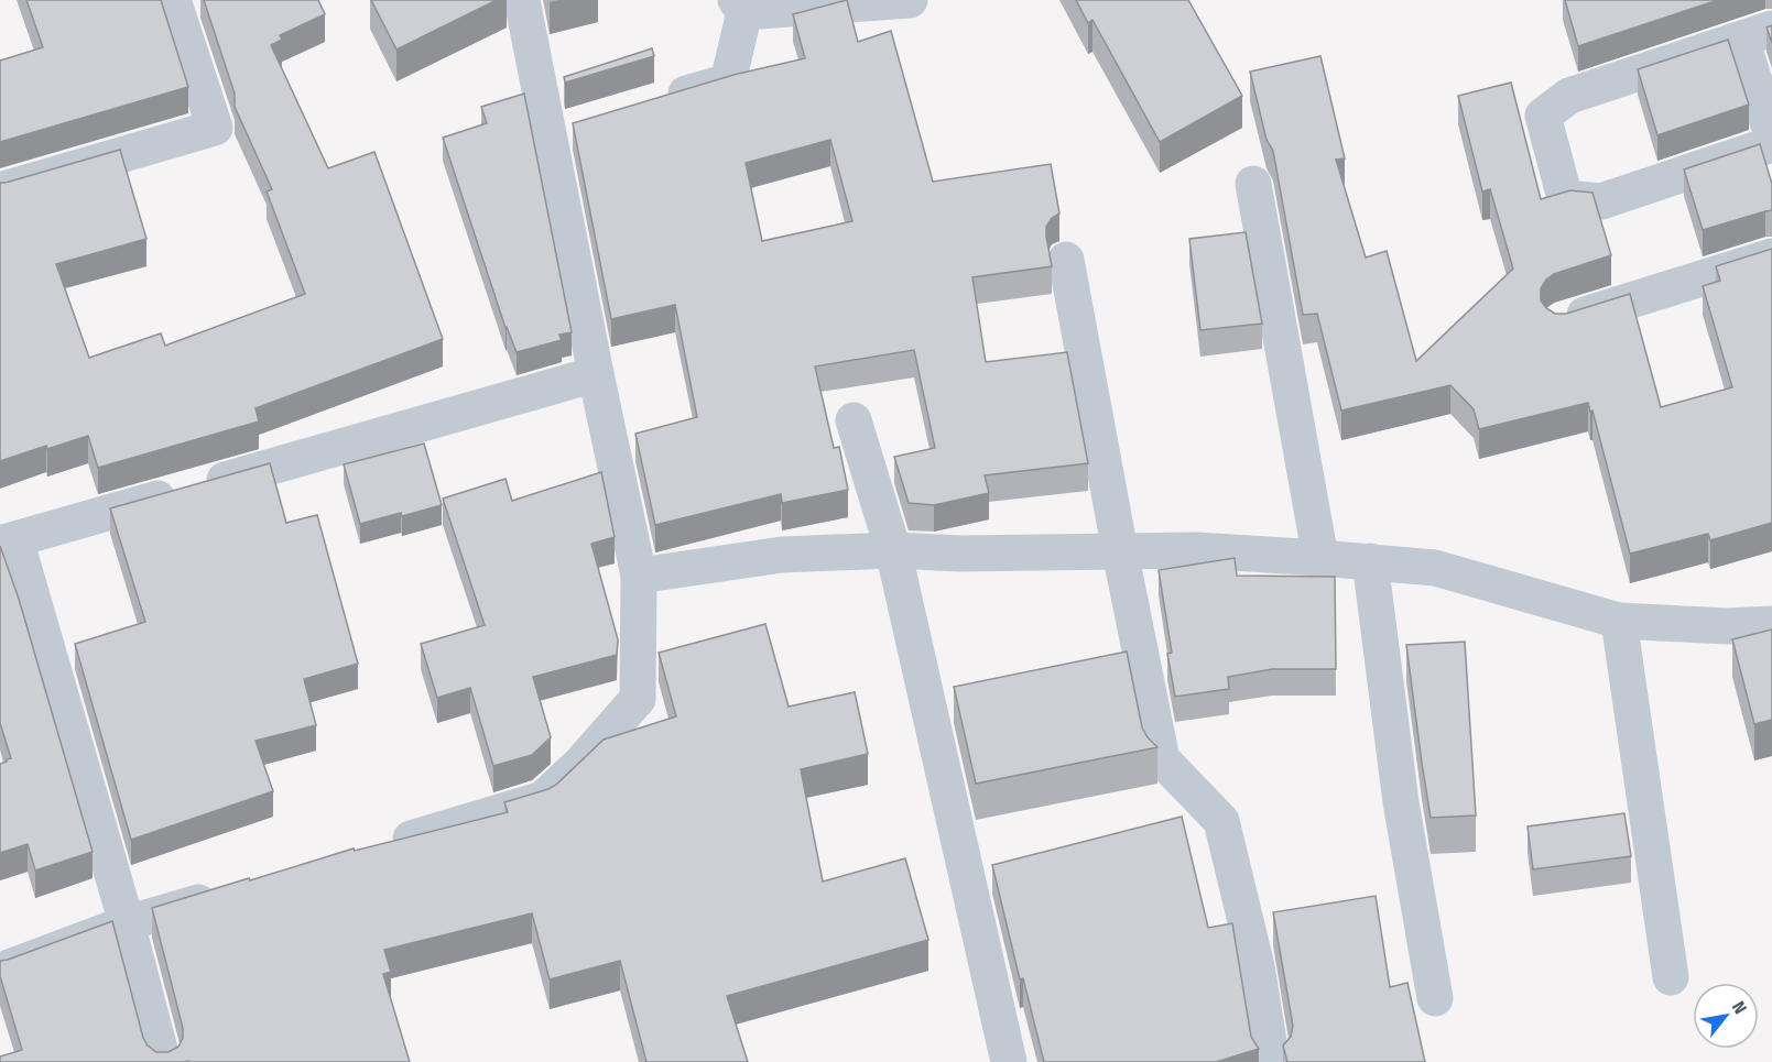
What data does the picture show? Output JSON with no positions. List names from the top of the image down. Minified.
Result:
{"north":"top right"}
